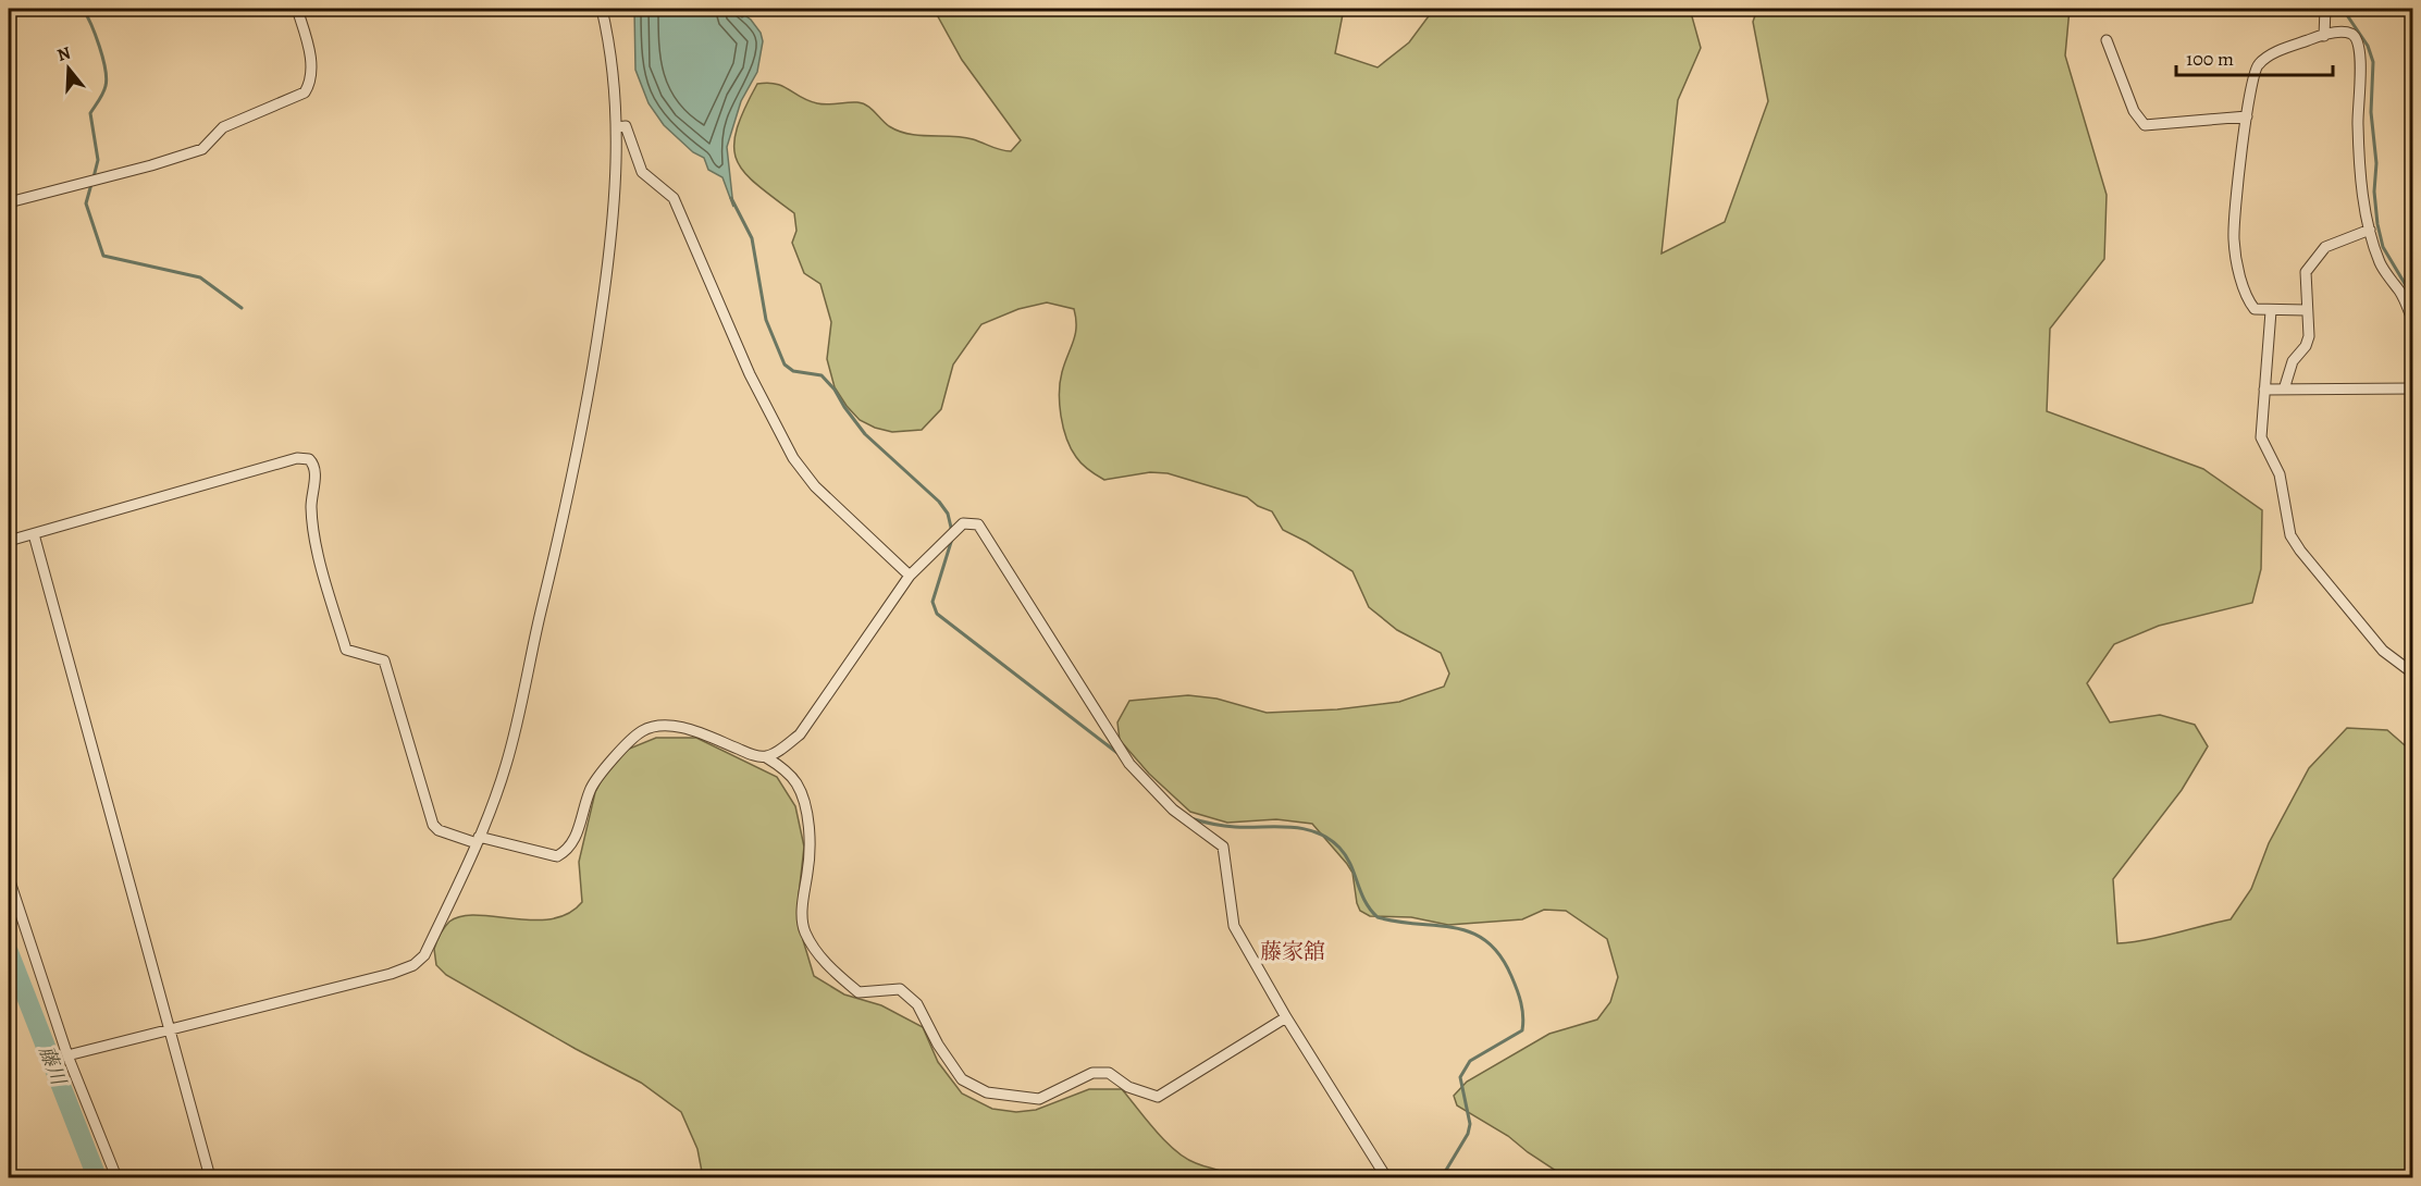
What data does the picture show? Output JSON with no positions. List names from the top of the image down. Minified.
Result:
{"districts":["藤家舘"],"water":["藤川"],"scale_bar":"100 m","north":"top"}
